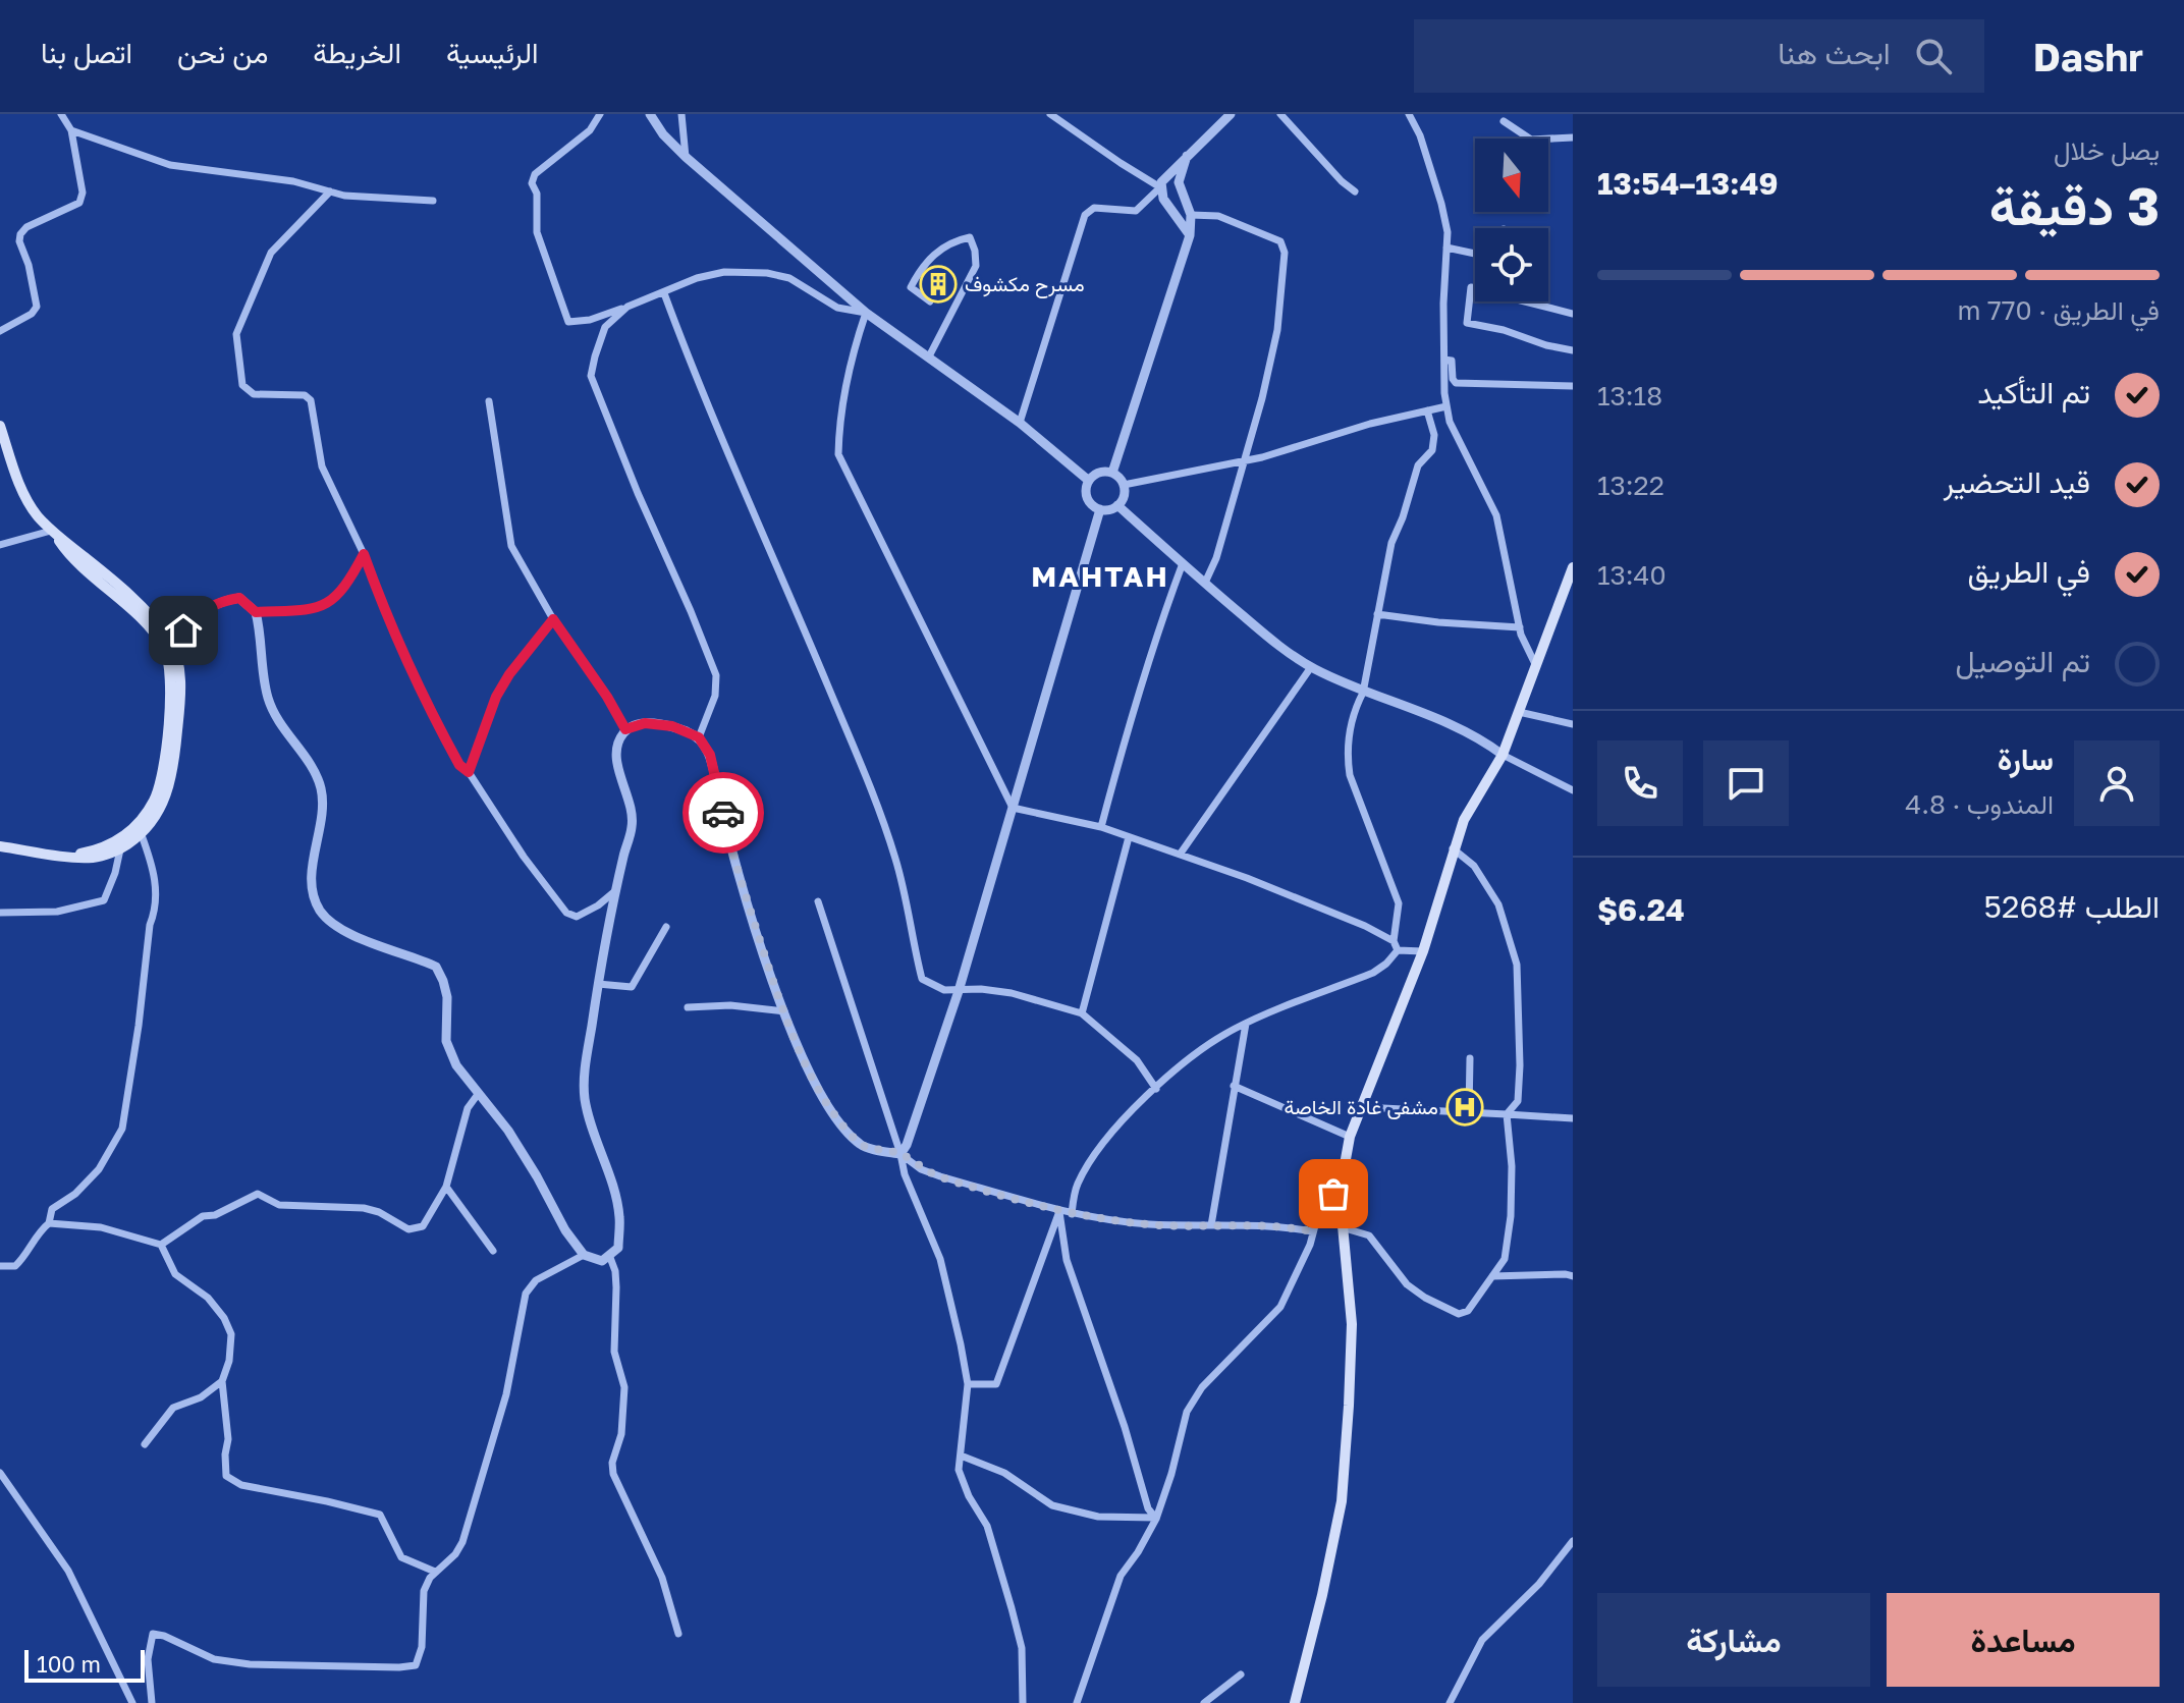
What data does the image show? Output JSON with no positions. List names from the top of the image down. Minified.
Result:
{"districts":["MAHTAH"],"places":{"building":["مسرح مكشوف"],"hospital":["مشفى غادة الخاصة"]},"scale_bar":"100 m","north":"bottom","page":{"header":"Dashr","search":"ابحث هنا","nav":["الرئيسية","الخريطة","من نحن","اتصل بنا"],"heading":["3 دقيقة","يصل خلال","13:49–13:54"],"panel":["سارة","المندوب · 4.8","الطلب #5268","$6.24"],"bar":"في الطريق · 770 m","list":[["تم التأكيد","13:18"],["قيد التحضير","13:22"],["في الطريق","13:40"],"تم التوصيل"],"buttons":["مساعدة","مشاركة"],"scale":"100 m"}}
